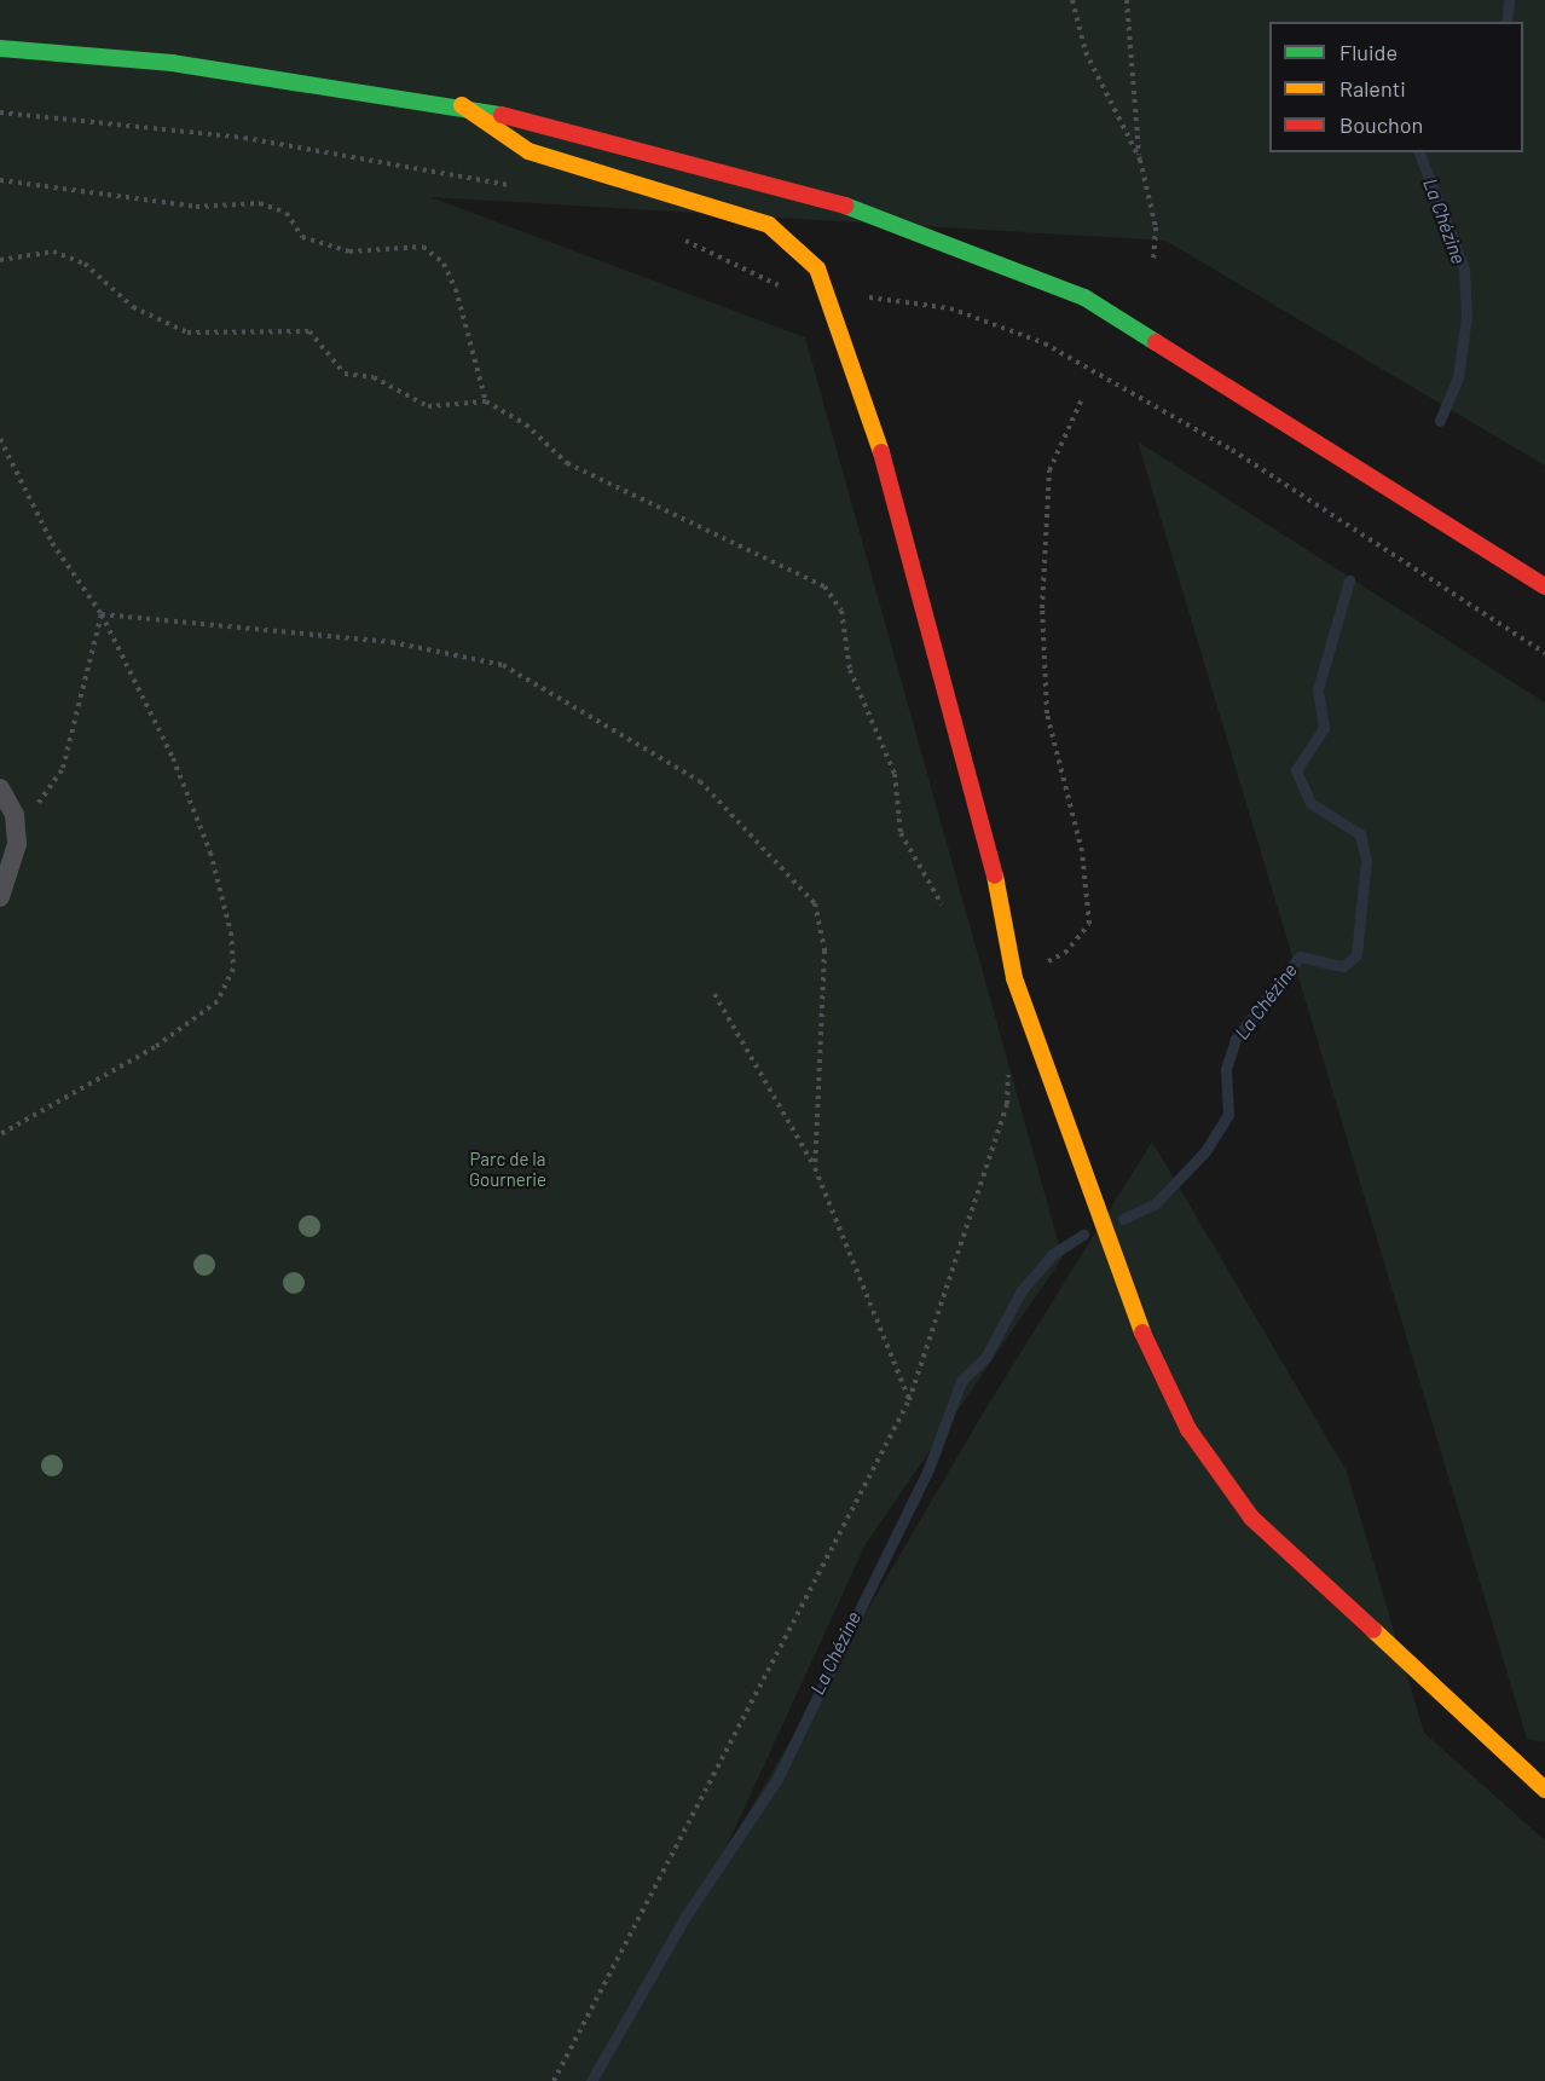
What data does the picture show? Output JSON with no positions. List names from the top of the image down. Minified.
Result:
{"water":["La Chézine"],"parks":["Parc de la Gournerie"],"legend":["Fluide","Ralenti","Bouchon"]}
